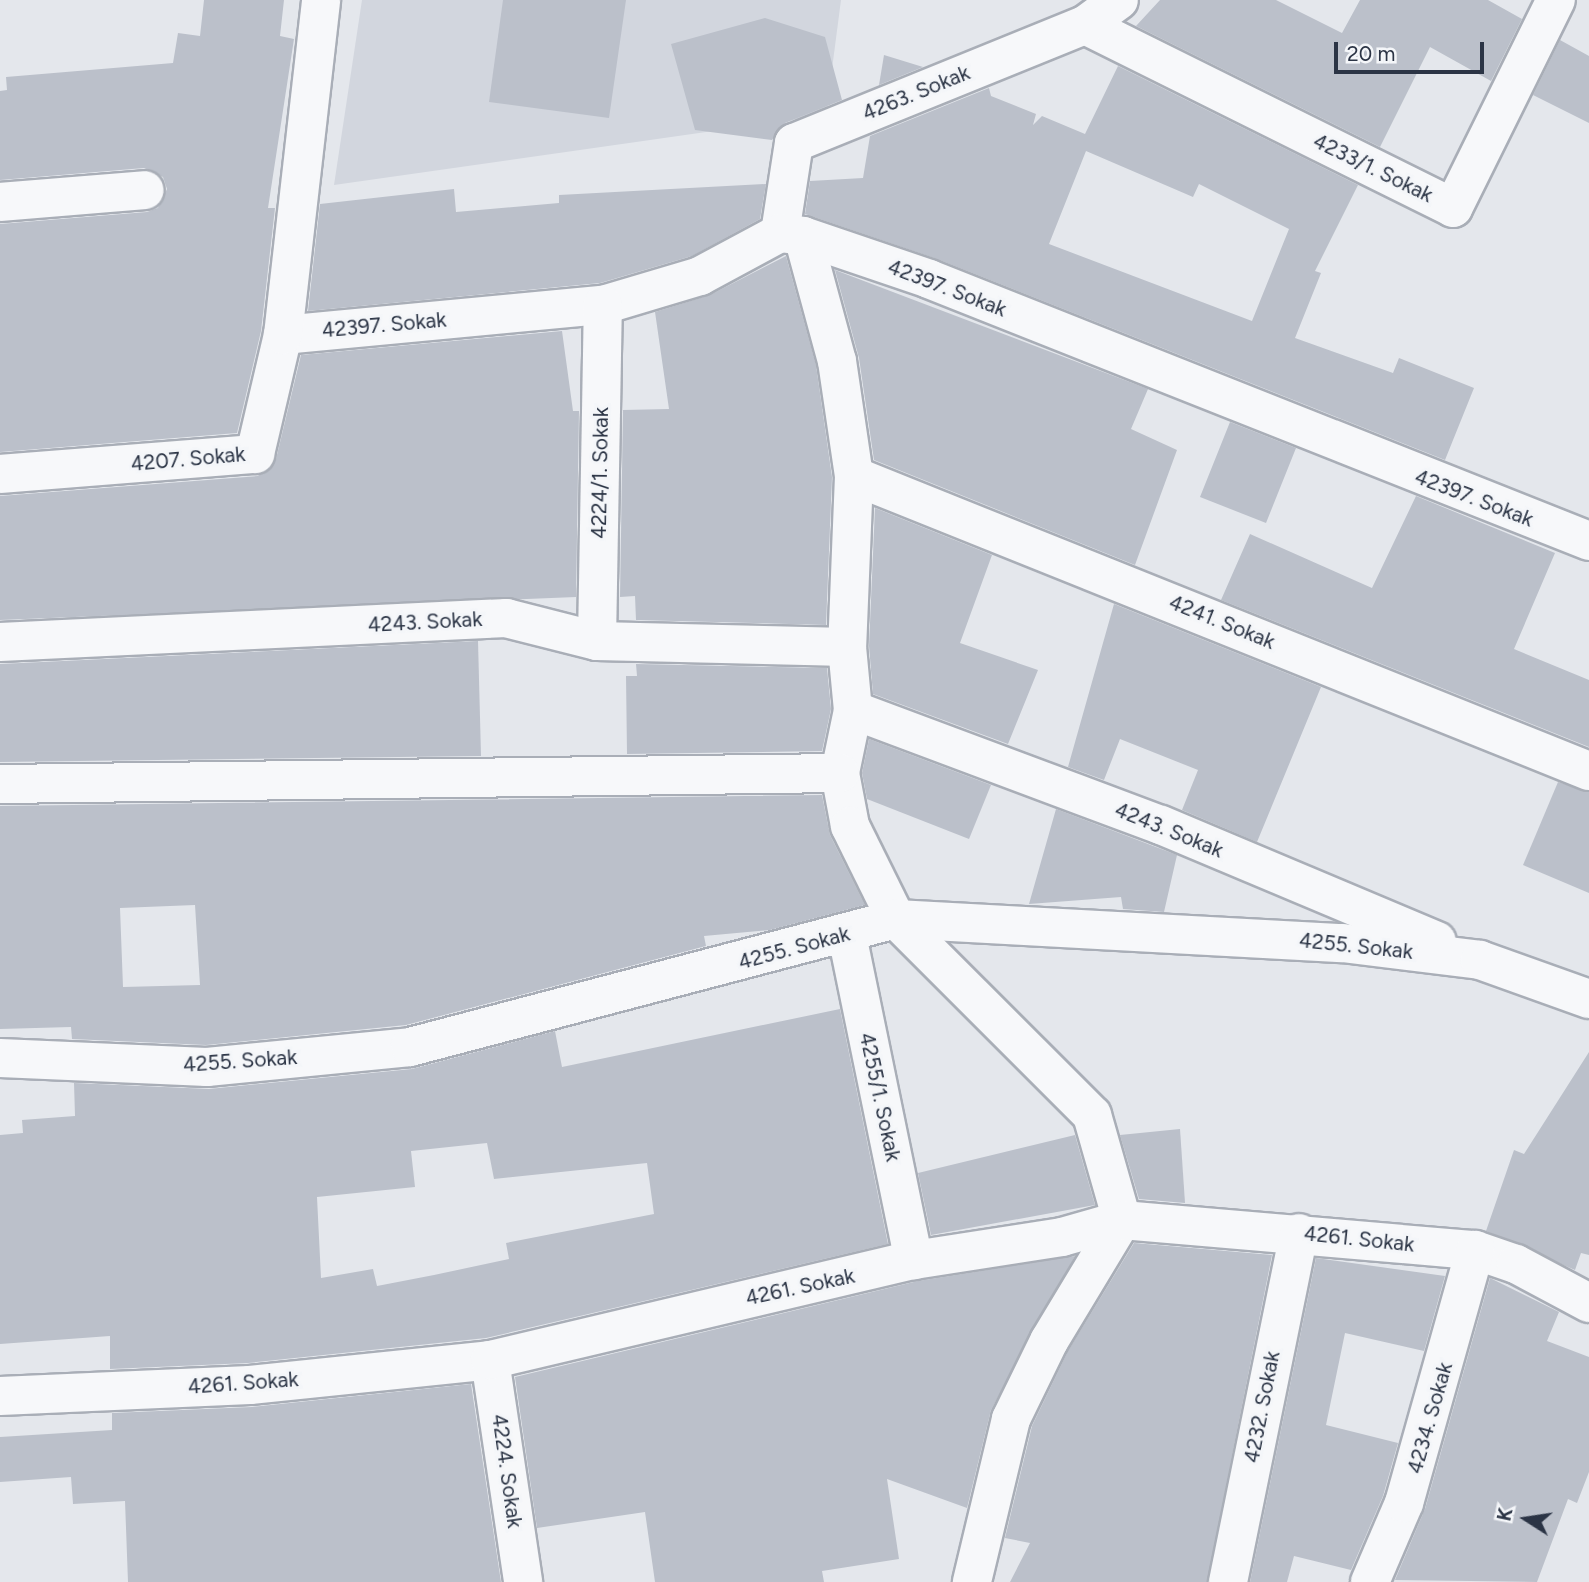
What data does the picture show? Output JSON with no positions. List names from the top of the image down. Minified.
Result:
{"streets":{"street":["4263. Sokak","4233/1. Sokak","42397. Sokak","4207. Sokak","4224/1. Sokak","4243. Sokak","4241. Sokak","4255. Sokak","4255/1. Sokak","4261. Sokak","4232. Sokak","4234. Sokak","4224. Sokak"]},"crossings":[["4263. Sokak","4233/1. Sokak"],["4263. Sokak","42397. Sokak"],["42397. Sokak","4207. Sokak"],["42397. Sokak","4224/1. Sokak"],["4224/1. Sokak","4243. Sokak"],["4243. Sokak","4255. Sokak"],["4255. Sokak","4255/1. Sokak"],["4255/1. Sokak","4261. Sokak"],["4261. Sokak","4232. Sokak"],["4261. Sokak","4234. Sokak"],["4261. Sokak","4224. Sokak"]],"scale_bar":"20 m","north":"left"}
